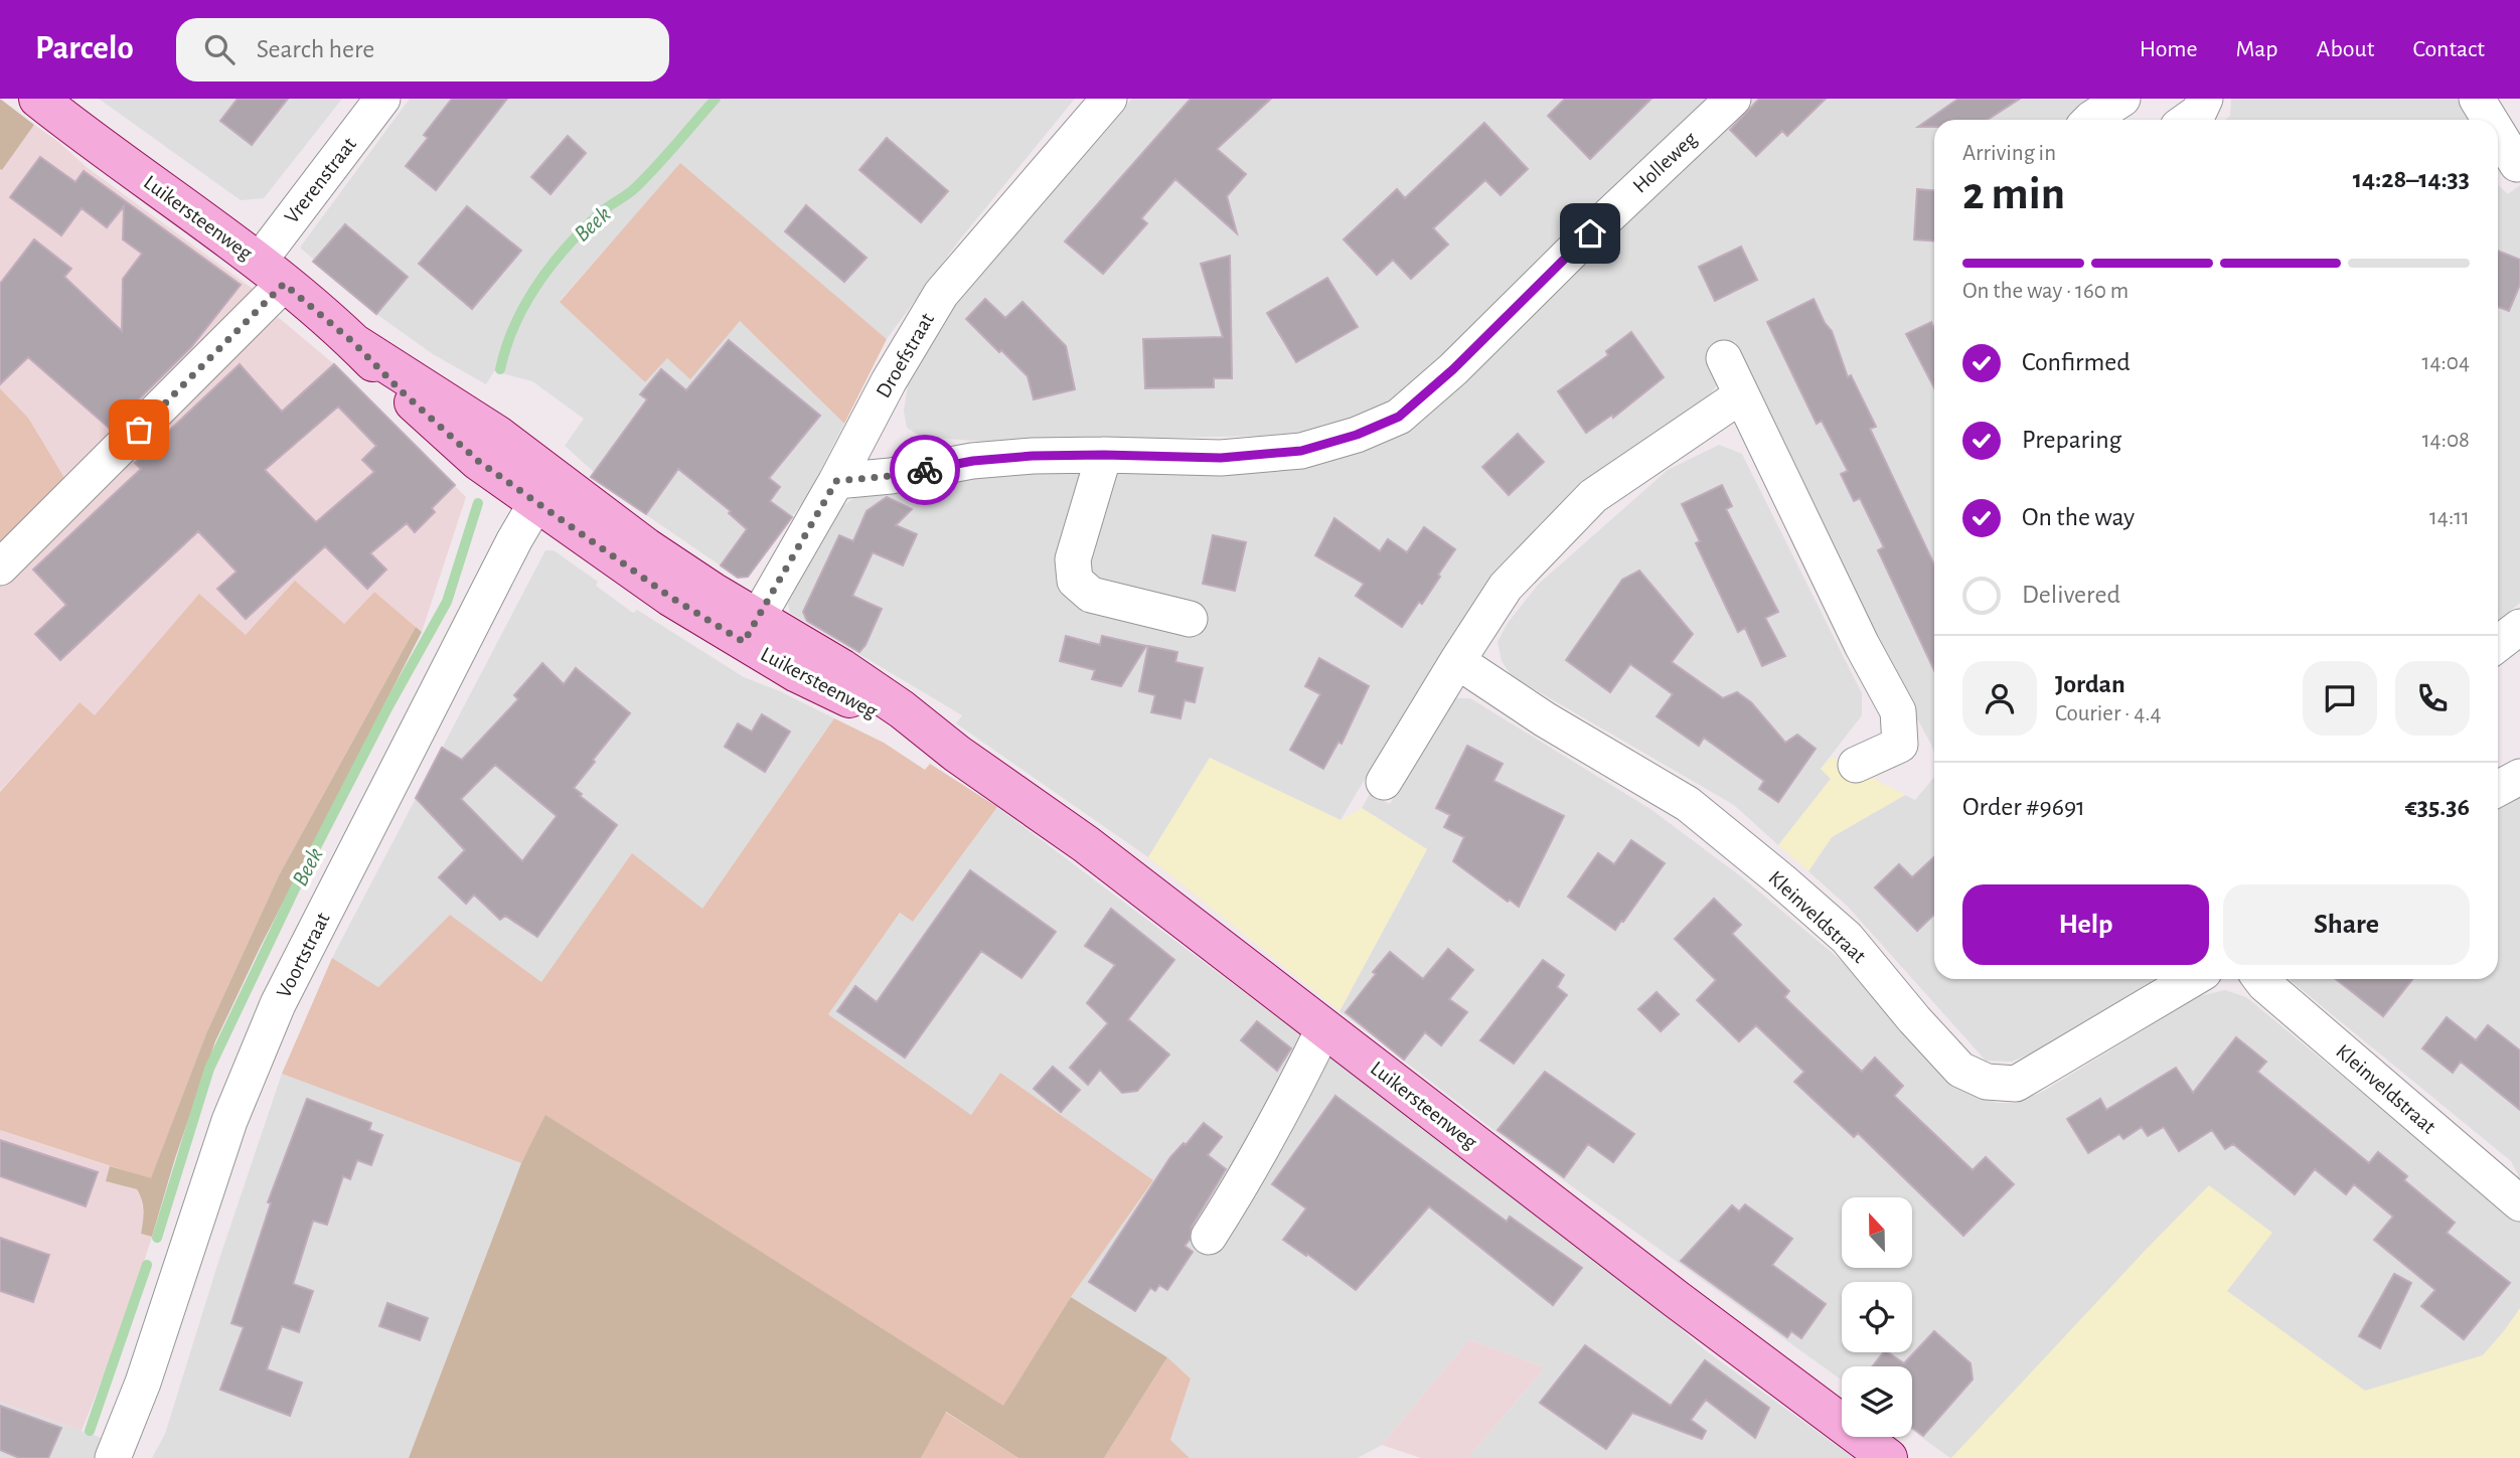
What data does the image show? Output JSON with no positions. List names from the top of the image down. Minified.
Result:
{"streets":{"main road":["Luikersteenweg"],"street":["Holleweg","Vrerenstraat","Droefstraat","Kleinveldstraat","Voortstraat"]},"crossings":[["Holleweg","Droefstraat"],["Vrerenstraat","Luikersteenweg"],["Luikersteenweg","Droefstraat"],["Luikersteenweg","Voortstraat"]],"water":["Beek"],"north":"top","page":{"header":"Parcelo","search":"Search here","nav":["Home","Map","About","Contact"],"heading":["2 min","Arriving in","14:28–14:33"],"panel":["Jordan","Courier · 4.4","Order #9691","€35.36"],"bar":"On the way · 160 m","list":[["Confirmed","14:04"],["Preparing","14:08"],["On the way","14:11"],"Delivered"],"buttons":["Help","Share"]}}
